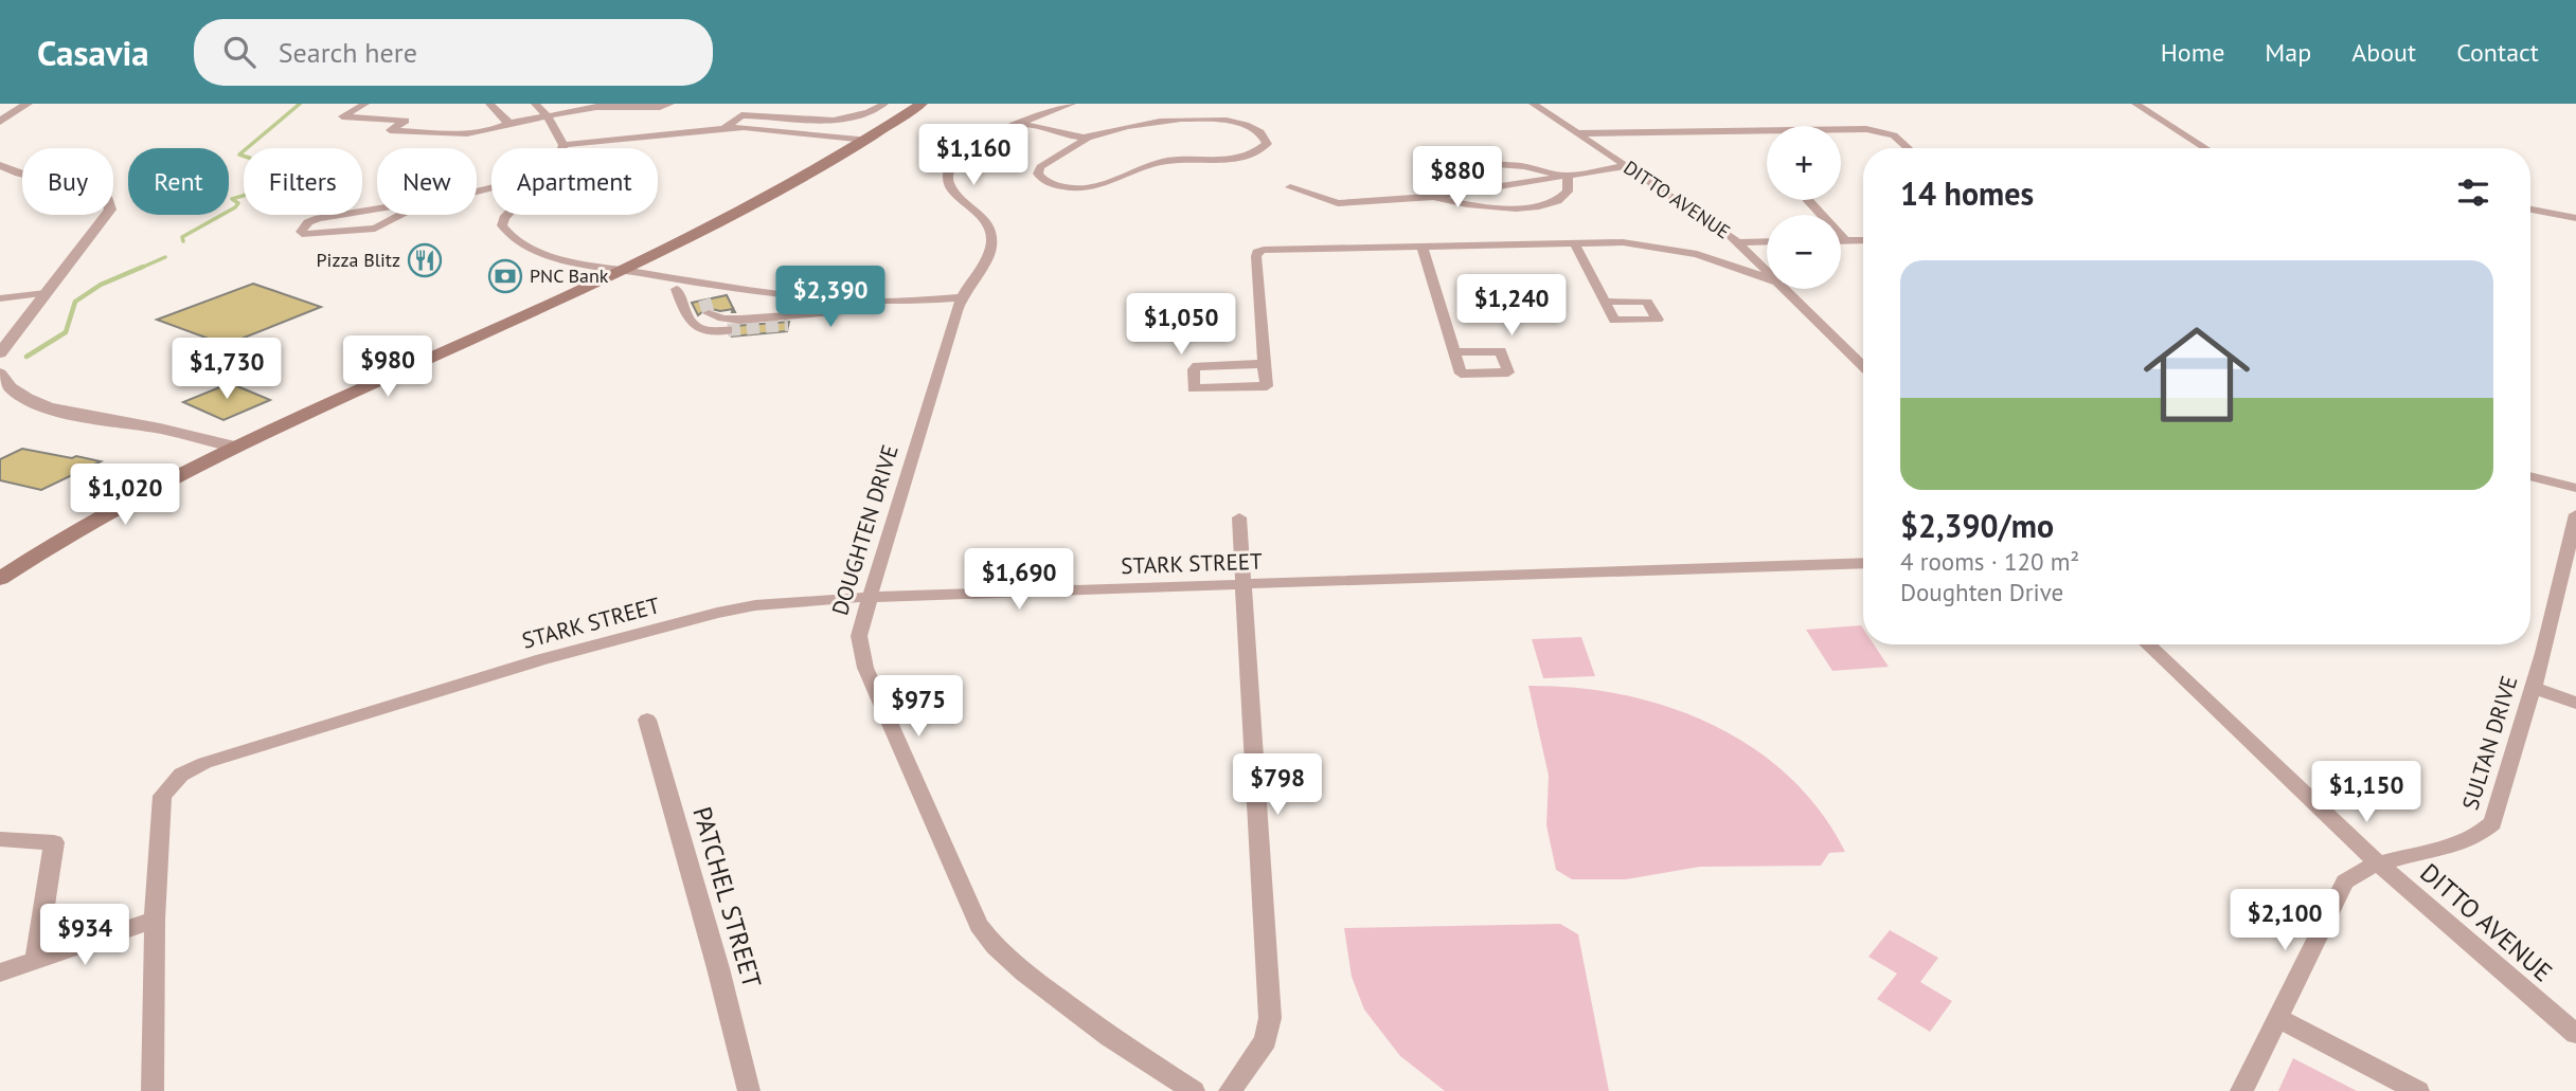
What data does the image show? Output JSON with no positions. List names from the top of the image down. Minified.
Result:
{"streets":{"street":["DITTO AVENUE","DOUGHTEN DRIVE","STARK STREET","SULTAN DRIVE","PATCHEL STREET"]},"crossings":[["DITTO AVENUE","SULTAN DRIVE"],["DOUGHTEN DRIVE","STARK STREET"]],"places":{"restaurant":["Pizza Blitz"],"bank":["PNC Bank"]},"page":{"header":"Casavia","search":"Search here","nav":["Home","Map","About","Contact"],"price":["$1,160","$880","$2,390","$1,240","$1,050","$980","$1,730","$1,020","$1,690","$975","$798","$1,150","$2,100","$934"],"map_buttons":["+","−"],"chip":["Buy","Rent","Filters","New","Apartment"],"heading":"14 homes","list":[{"name":"$2,390/mo","note":"4 rooms · 120 m² · Doughten Drive"}]}}
